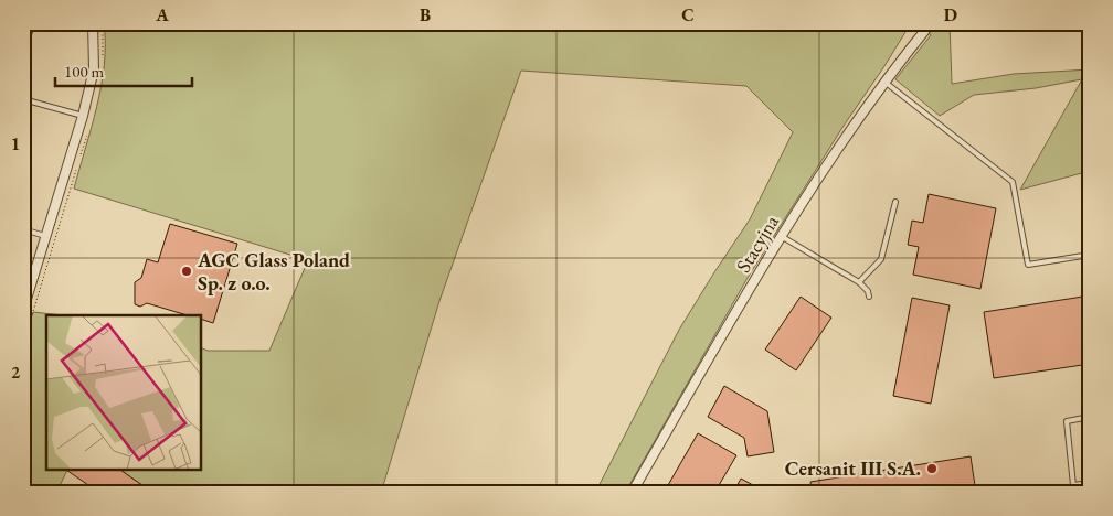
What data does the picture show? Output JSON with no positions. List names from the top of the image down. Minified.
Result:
{"streets":{"street":["Stacyjna"]},"places":["AGC Glass Poland Sp. z o.o.","Cersanit III S.A."],"scale_bar":"100 m","grid":{"columns":["A","B","C","D"],"rows":["1","2"]}}
